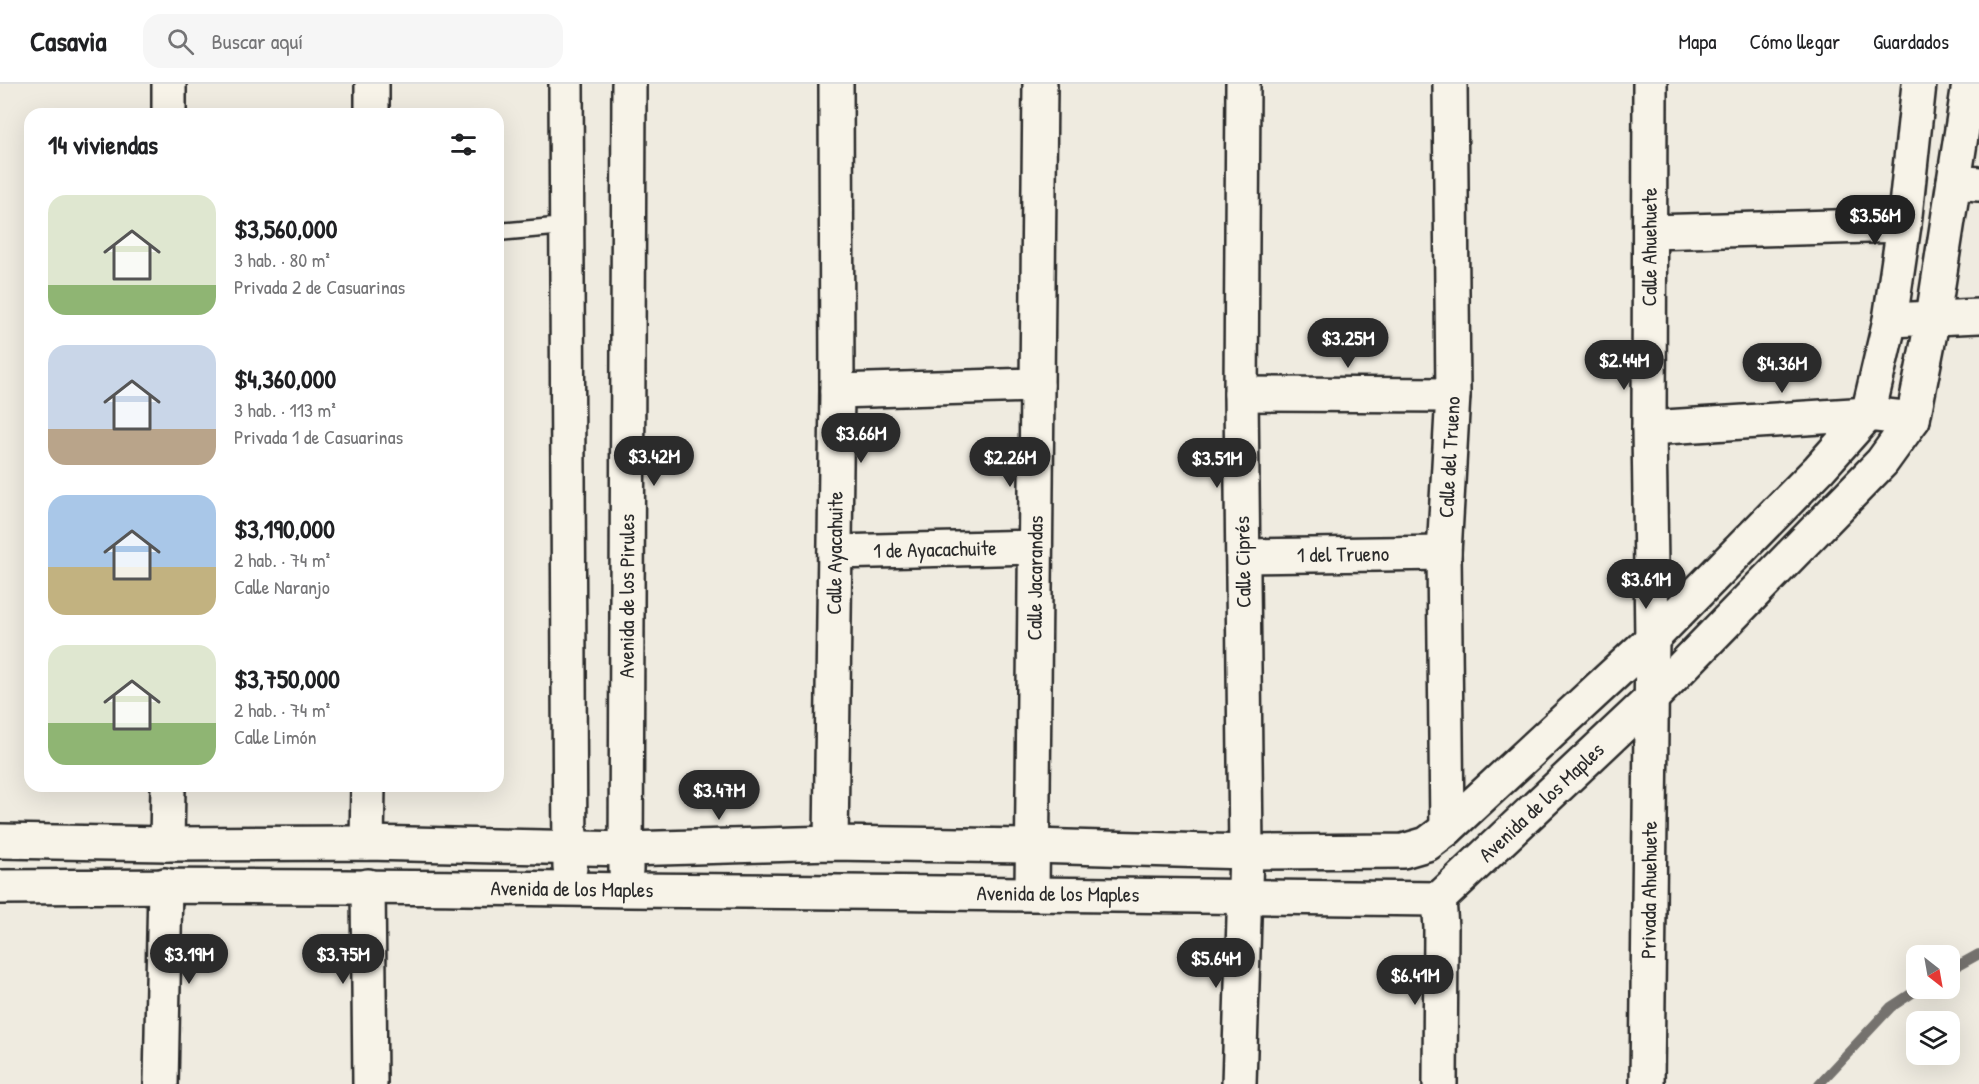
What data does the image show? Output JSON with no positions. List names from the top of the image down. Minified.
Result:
{"streets":{"street":["Calle Ahuehuete","Calle del Trueno","1 de Ayacachuite","Calle Ayacahuite","1 del Trueno","Calle Ciprés","Calle Jacarandas","Avenida de los Pirules","Avenida de los Maples","Privada Ahuehuete"]},"crossings":[["Calle Ahuehuete","Avenida de los Maples"],["Calle Ahuehuete","Privada Ahuehuete"],["Calle del Trueno","1 del Trueno"],["Calle del Trueno","Avenida de los Maples"],["1 de Ayacachuite","Calle Ayacahuite"],["1 de Ayacachuite","Calle Jacarandas"],["Calle Ayacahuite","Avenida de los Maples"],["1 del Trueno","Calle Ciprés"],["Calle Ciprés","Avenida de los Maples"],["Calle Jacarandas","Avenida de los Maples"],["Avenida de los Pirules","Avenida de los Maples"],["Avenida de los Maples","Privada Ahuehuete"]],"north":"bottom right","page":{"header":"Casavia","search":"Buscar aquí","nav":["Mapa","Cómo llegar","Guardados"],"heading":"14 viviendas","list":[{"name":"$3,560,000","note":"3 hab. · 80 m² · Privada 2 de Casuarinas"},{"name":"$4,360,000","note":"3 hab. · 113 m² · Privada 1 de Casuarinas"},{"name":"$3,190,000","note":"2 hab. · 74 m² · Calle Naranjo"},{"name":"$3,750,000","note":"2 hab. · 74 m² · Calle Limón"}],"price":["$3.56M","$3.25M","$2.44M","$4.36M","$3.66M","$3.42M","$2.26M","$3.51M","$3.61M","$3.47M","$3.19M","$3.75M","$5.64M","$6.41M"]}}
